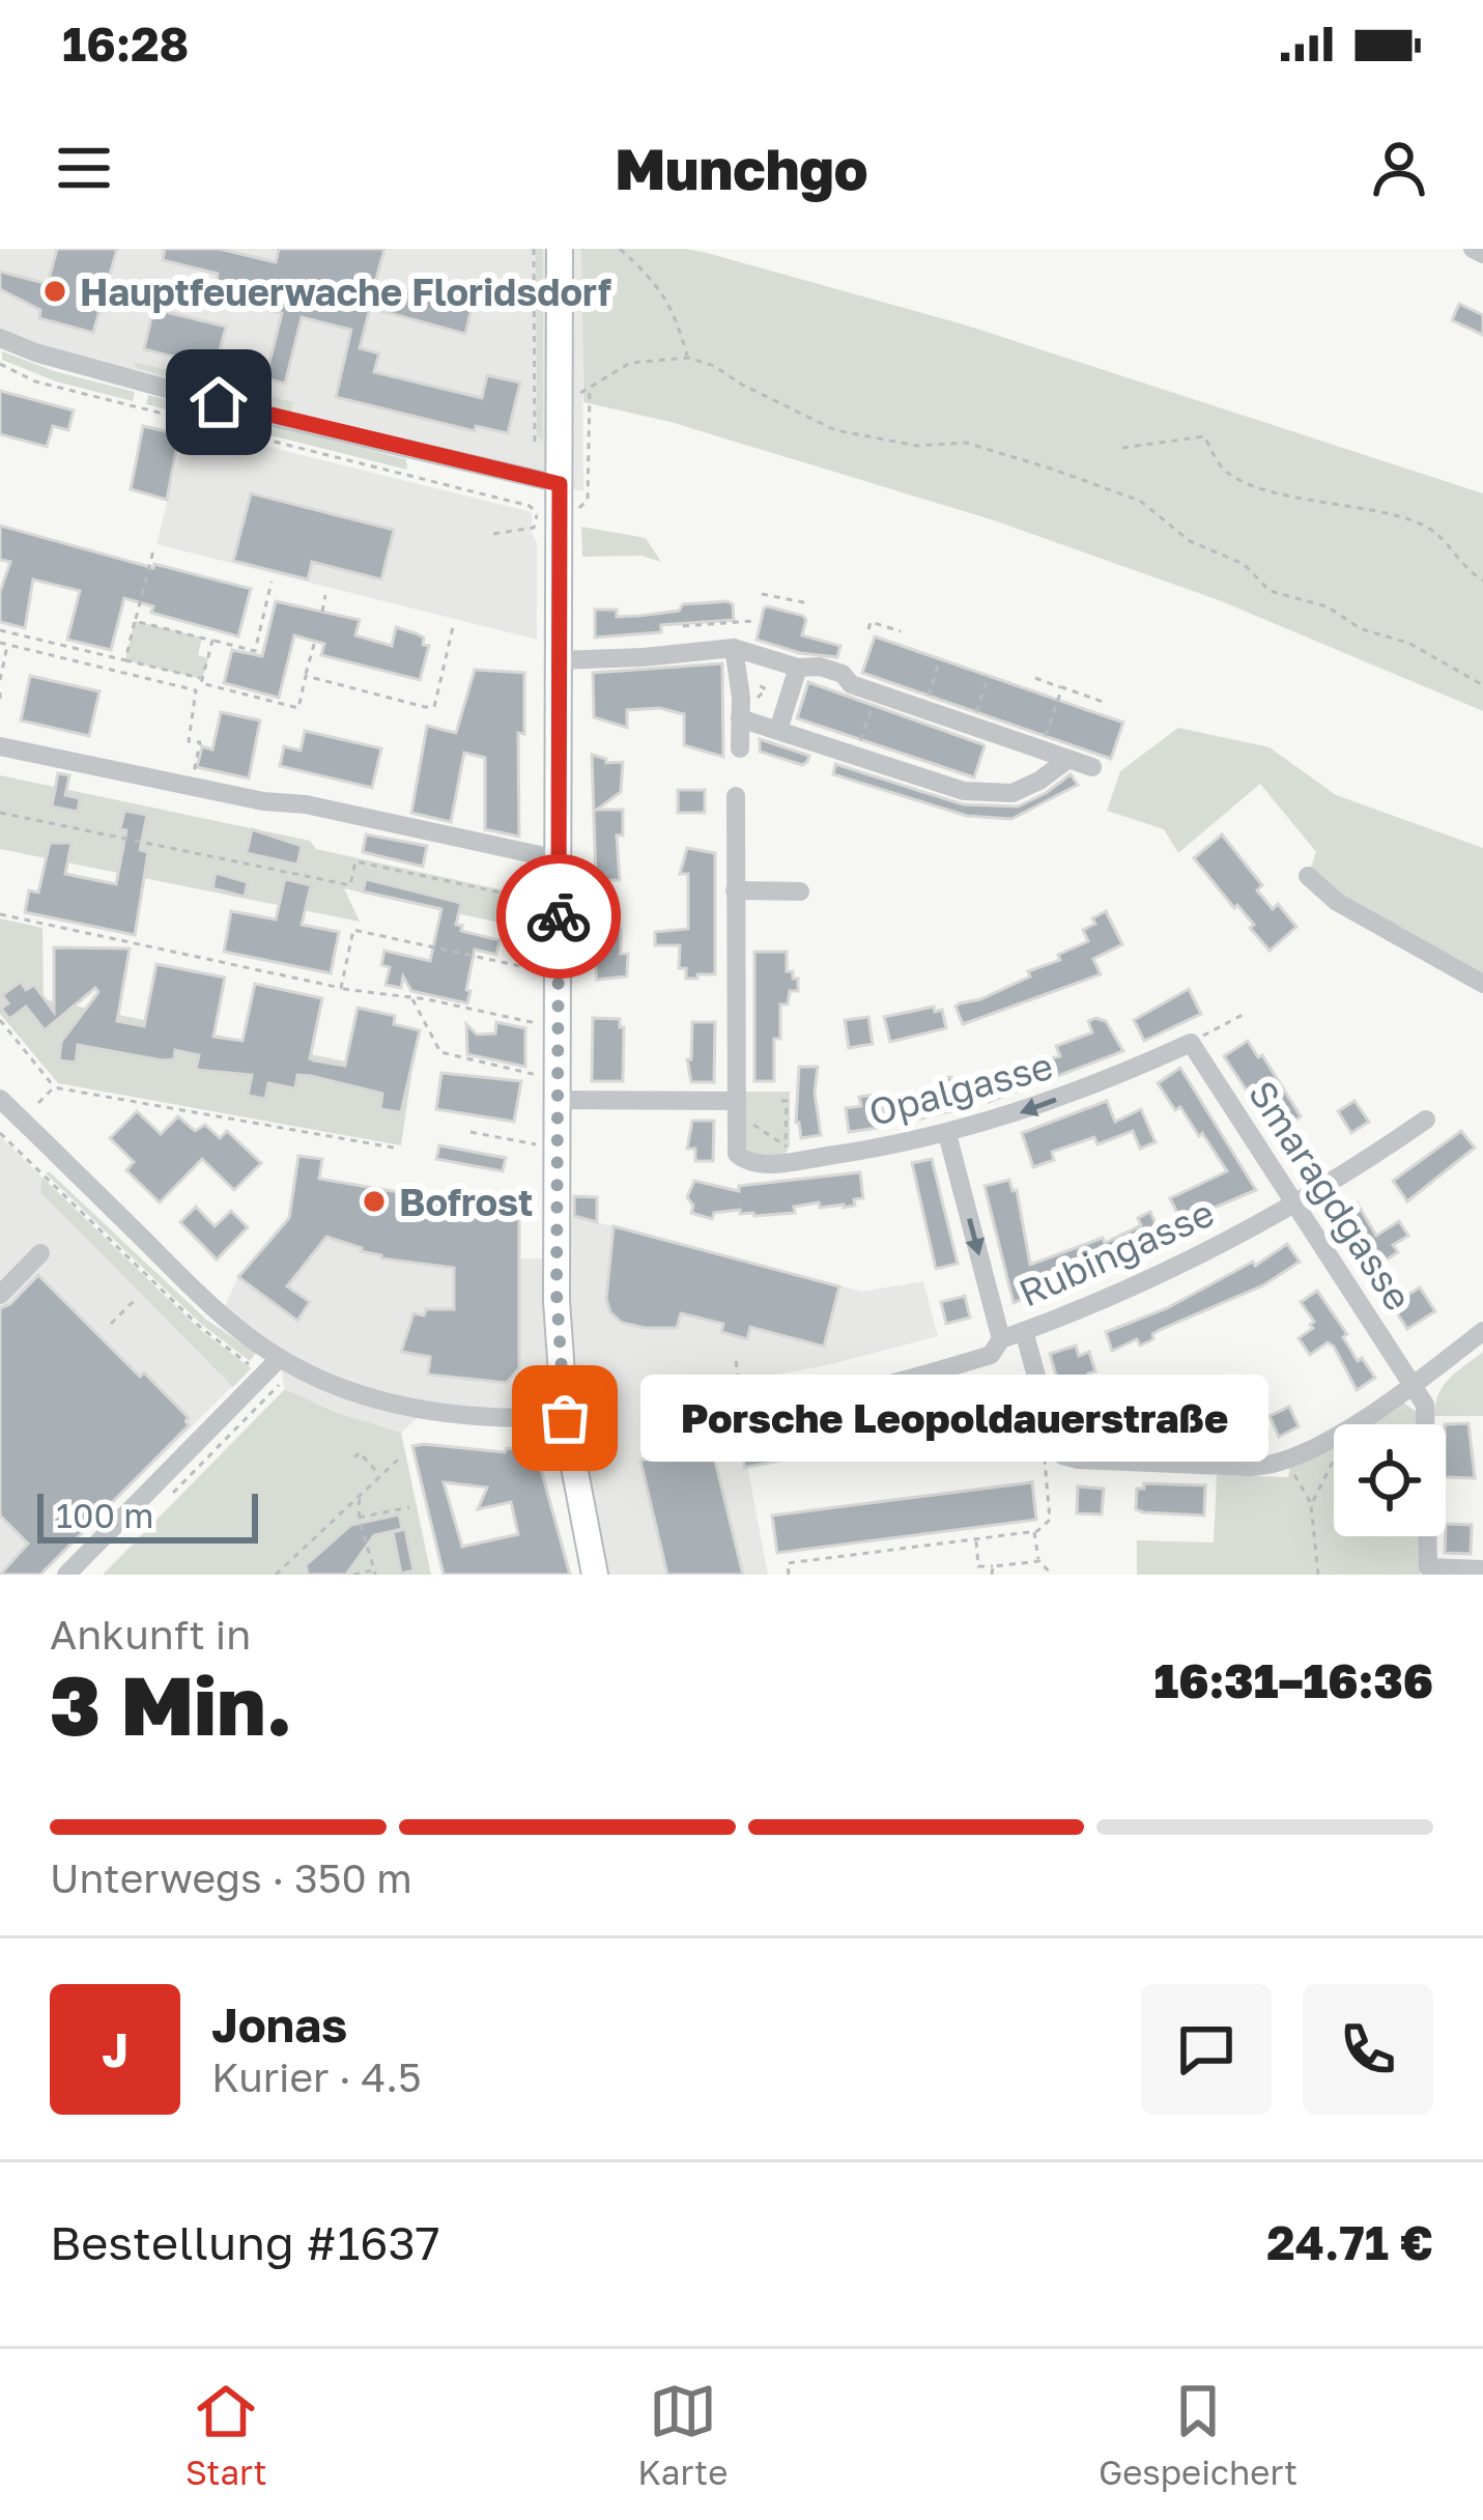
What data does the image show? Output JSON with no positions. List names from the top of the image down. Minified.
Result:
{"streets":{"street":["Opalgasse","Smaragdgasse","Rubingasse"]},"crossings":[["Opalgasse","Smaragdgasse"],["Smaragdgasse","Rubingasse"]],"one_way":["Opalgasse"],"places":["Hauptfeuerwache Floridsdorf","Bofrost","Porsche Leopoldauerstraße"],"scale_bar":"100 m","page":{"status":"16:28","header":"Munchgo","bubble":"Porsche Leopoldauerstraße","scale":"100 m","heading":["3 Min.","Ankunft in","16:31–16:36"],"panel":["Jonas","Kurier · 4.5","Bestellung #1637","24.71 €"],"bar":"Unterwegs · 350 m","round":"J","tabs":["Start","Karte","Gespeichert"]}}
